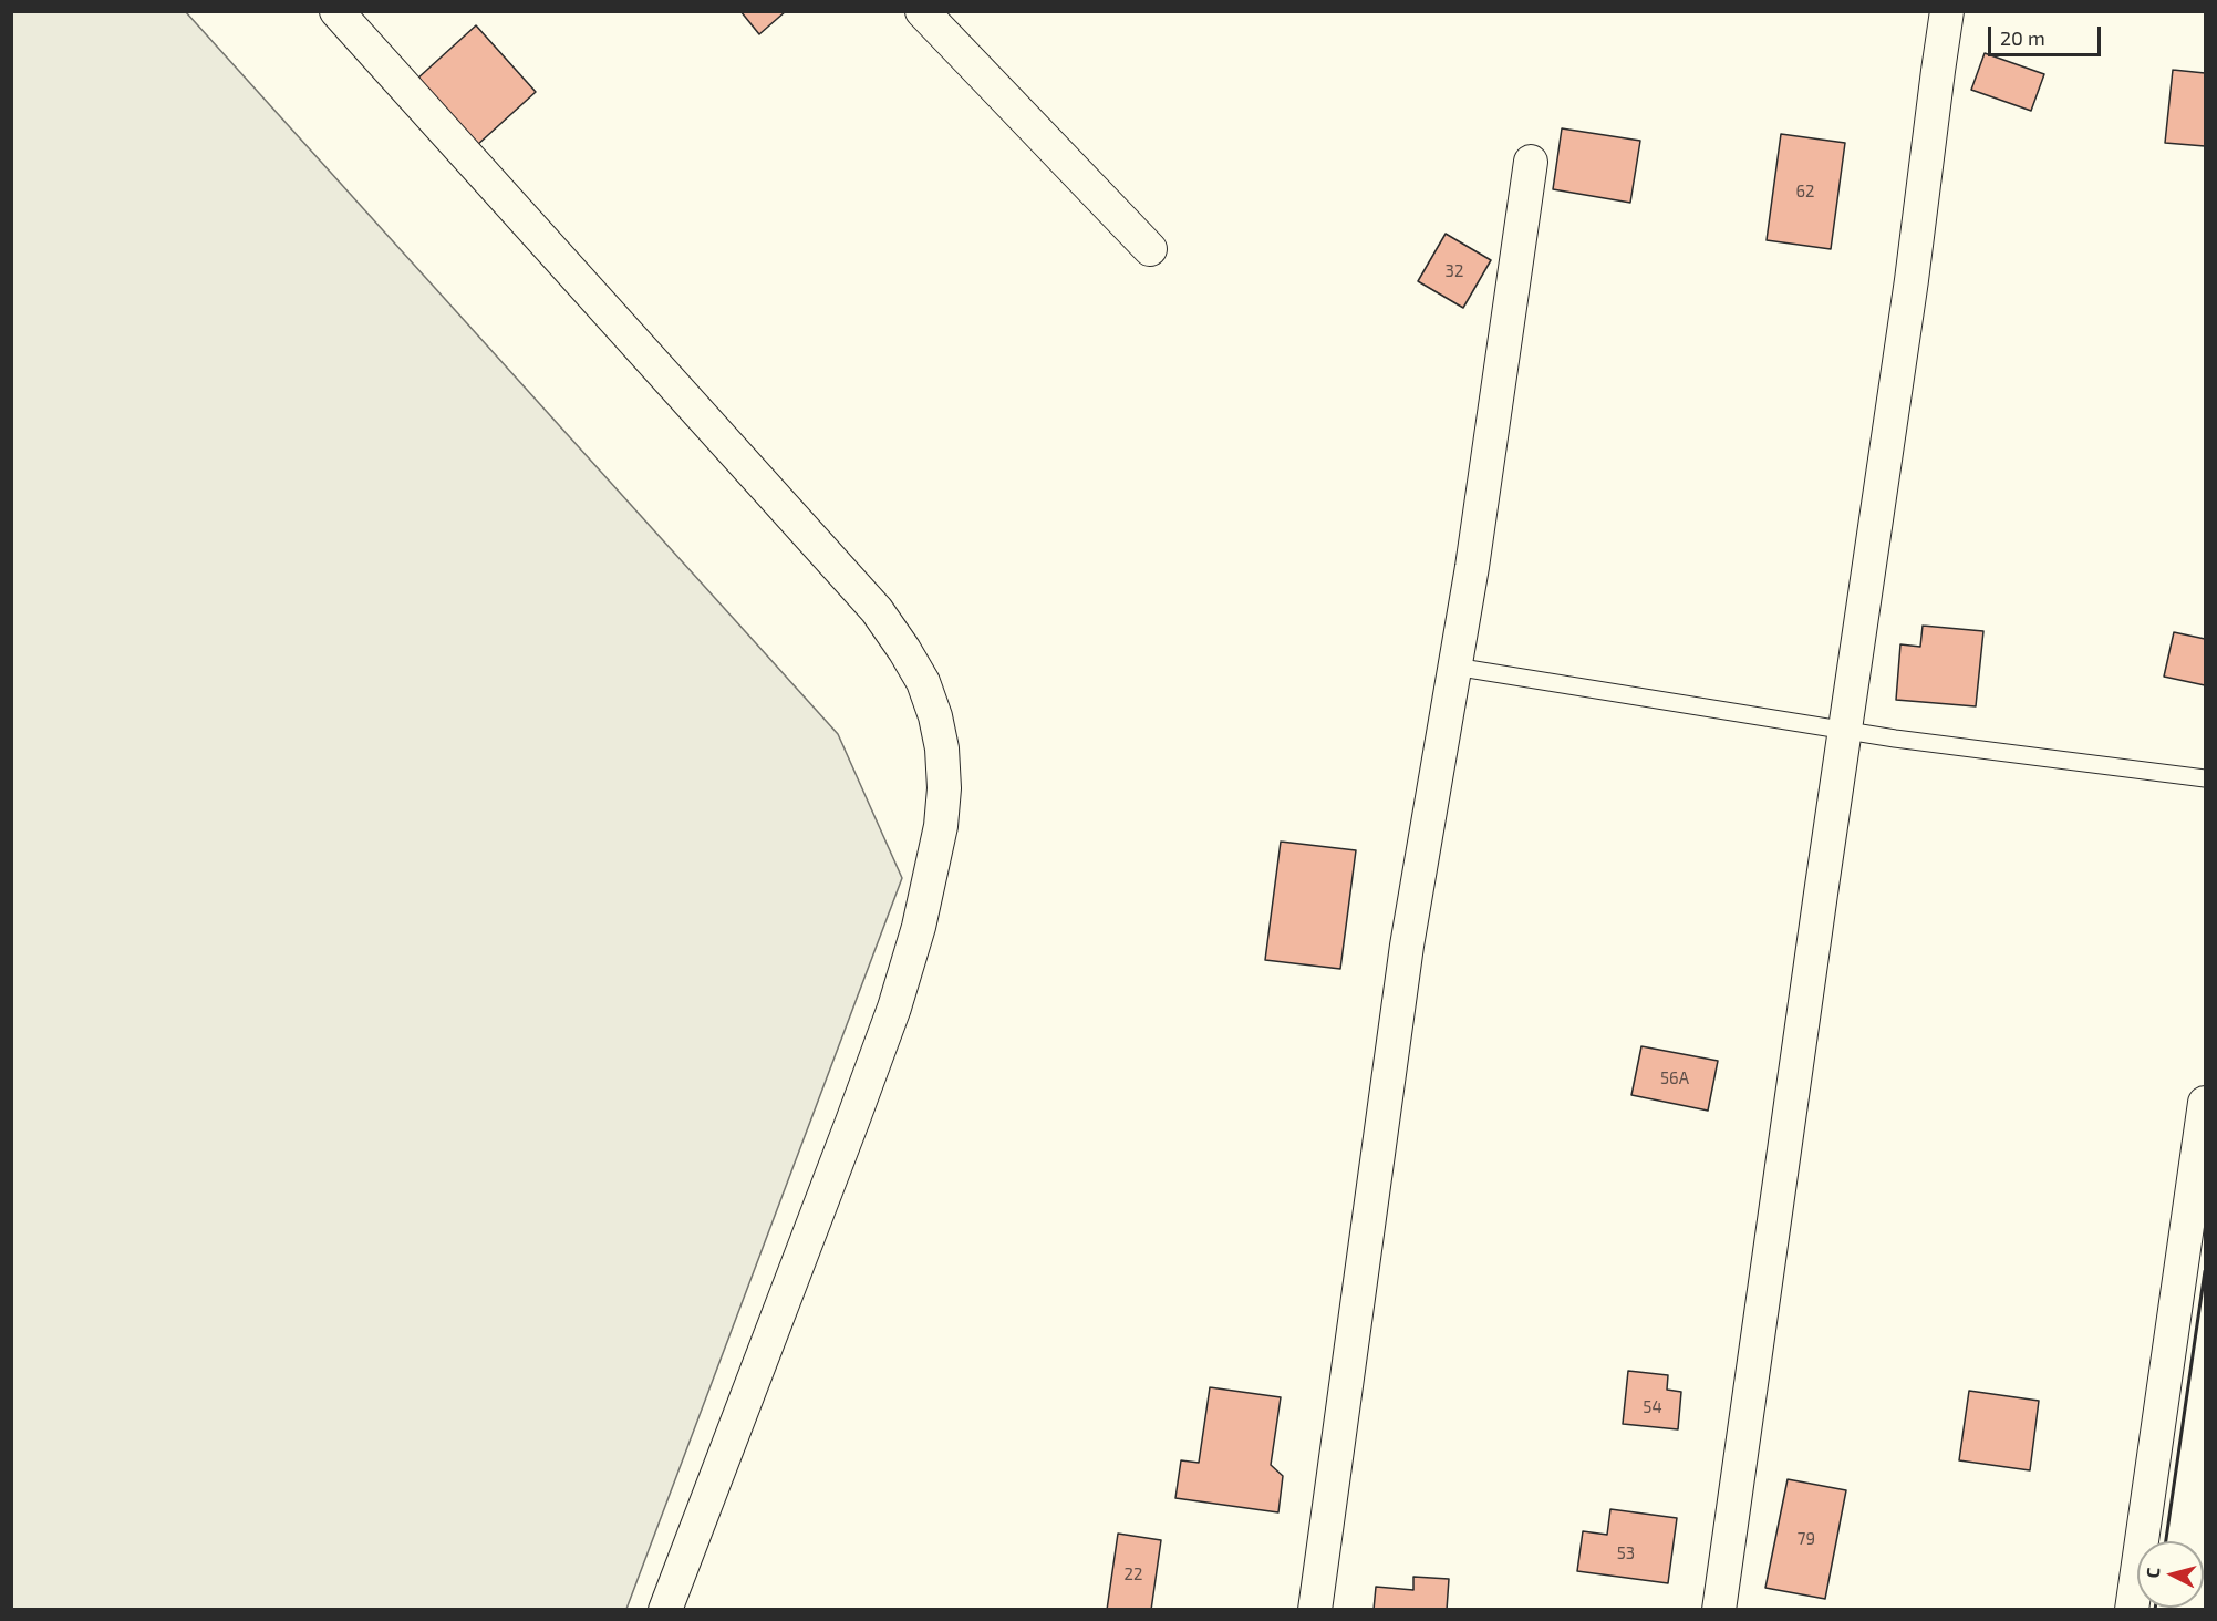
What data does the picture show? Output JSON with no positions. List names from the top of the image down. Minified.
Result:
{"house_numbers":["62","32","56А","54","79","53","22"],"scale_bar":"20 m","north":"left"}
